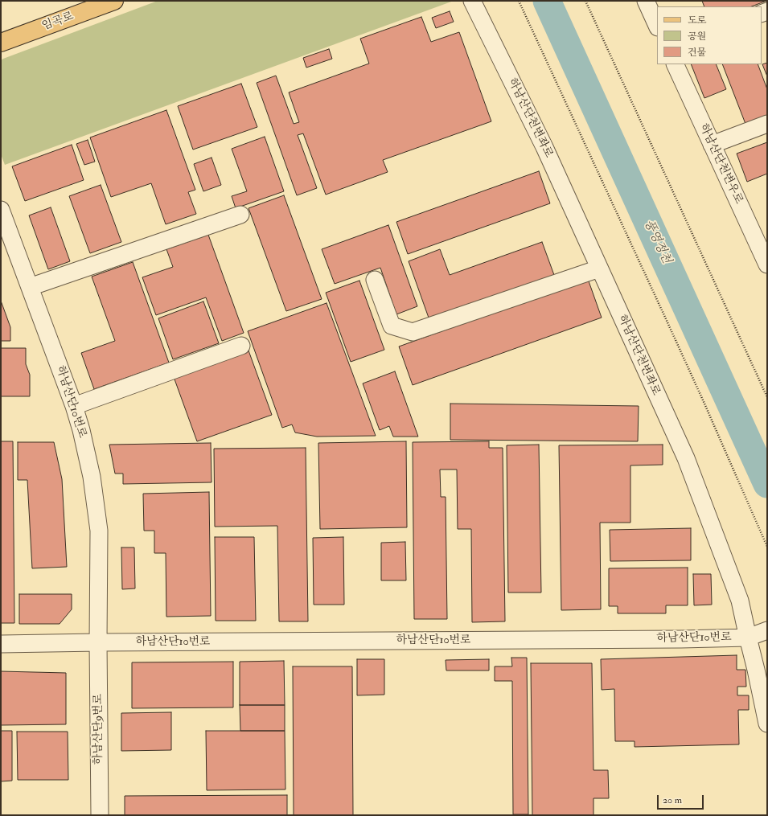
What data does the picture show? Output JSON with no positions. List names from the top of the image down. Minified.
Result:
{"streets":{"main road":["임곡로"],"street":["하남산단천변좌로","하남산단천변우로","하남산단10번로","하남산단9번로"]},"crossings":[["하남산단천변좌로","하남산단10번로"],["하남산단10번로","하남산단9번로"]],"water":["풍영정천"],"legend":["도로","공원","건물"],"scale_bar":"20 m"}
